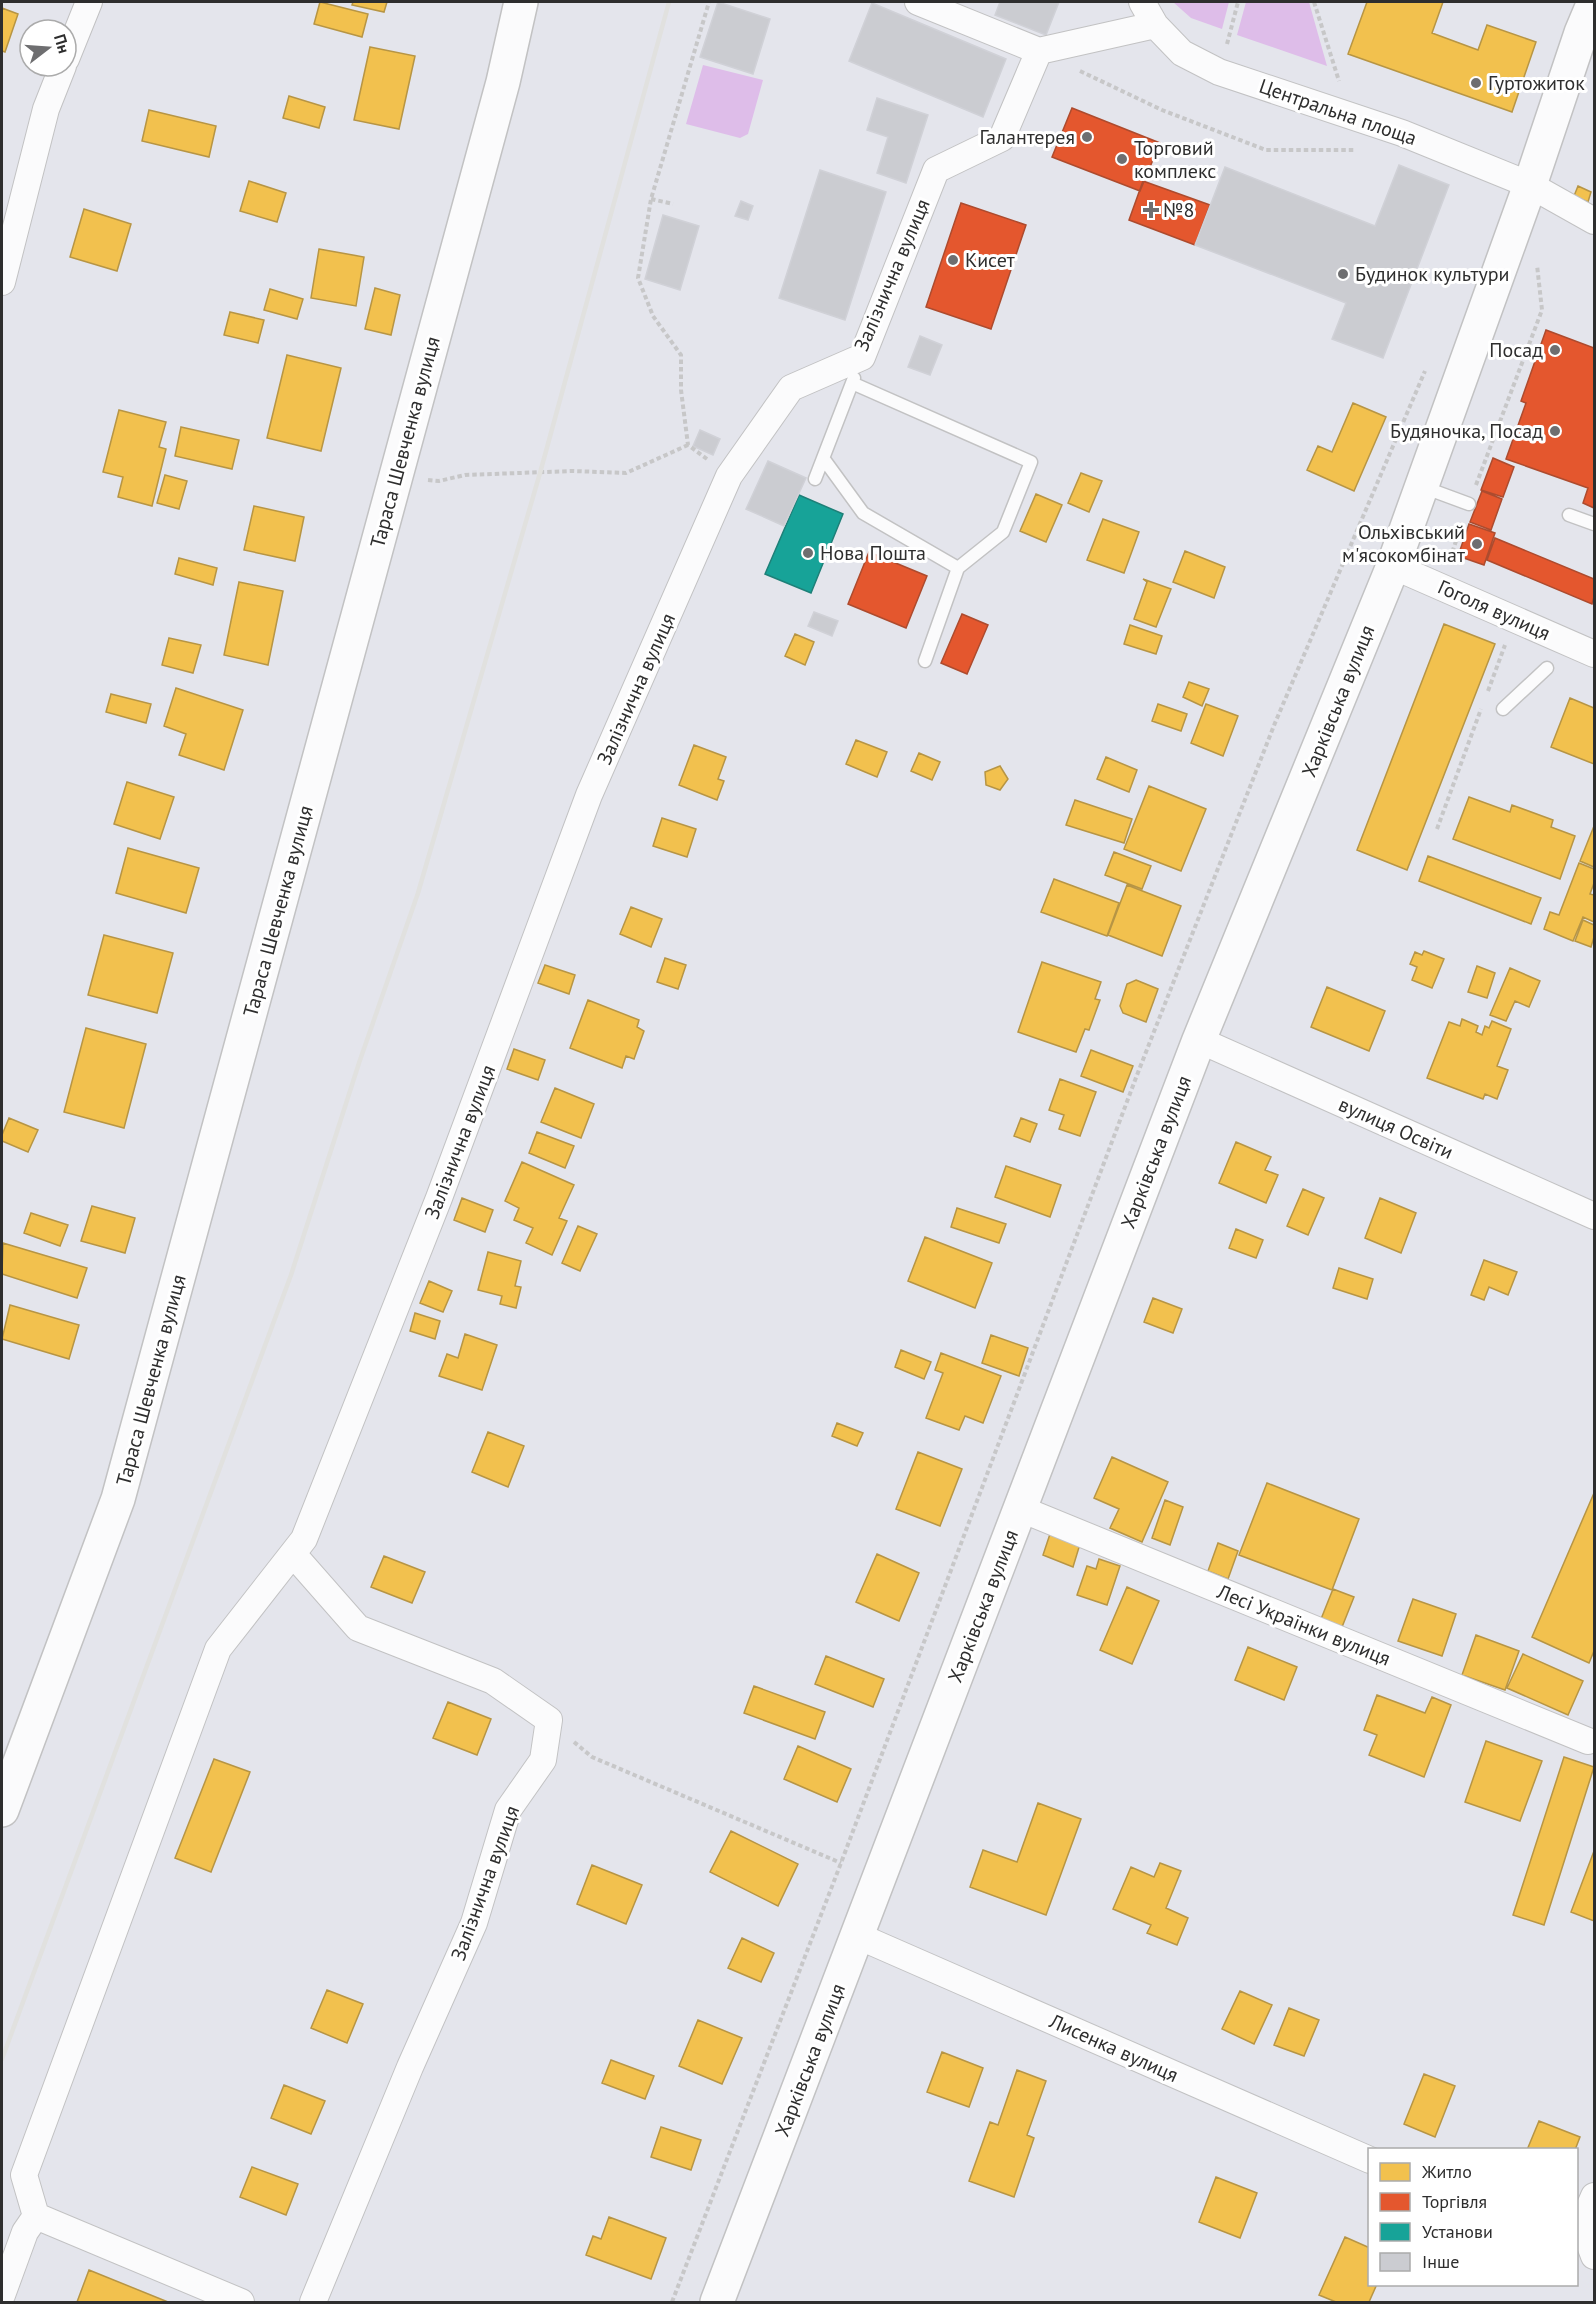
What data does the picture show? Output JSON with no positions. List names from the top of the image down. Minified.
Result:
{"streets":{"street":["Центральна площа","Залізнична вулиця","Тараса Шевченка вулиця","Гоголя вулиця","Харківська вулиця","вулиця Освіти","Лесі Українки вулиця","Лисенка вулиця"]},"crossings":[["Центральна площа","Харківська вулиця"],["Гоголя вулиця","Харківська вулиця"],["Харківська вулиця","вулиця Освіти"],["Харківська вулиця","Лесі Українки вулиця"],["Харківська вулиця","Лисенка вулиця"]],"places":{"other":["Гуртожиток","Галантерея","Торговий комплекс","Кисет","Будинок культури","Посад","Будяночка, Посад","Ольхівський м'ясокомбінат","Нова Пошта"],"health":["№8"]},"legend":["Житло","Торгівля","Установи","Інше"],"north":"right"}
